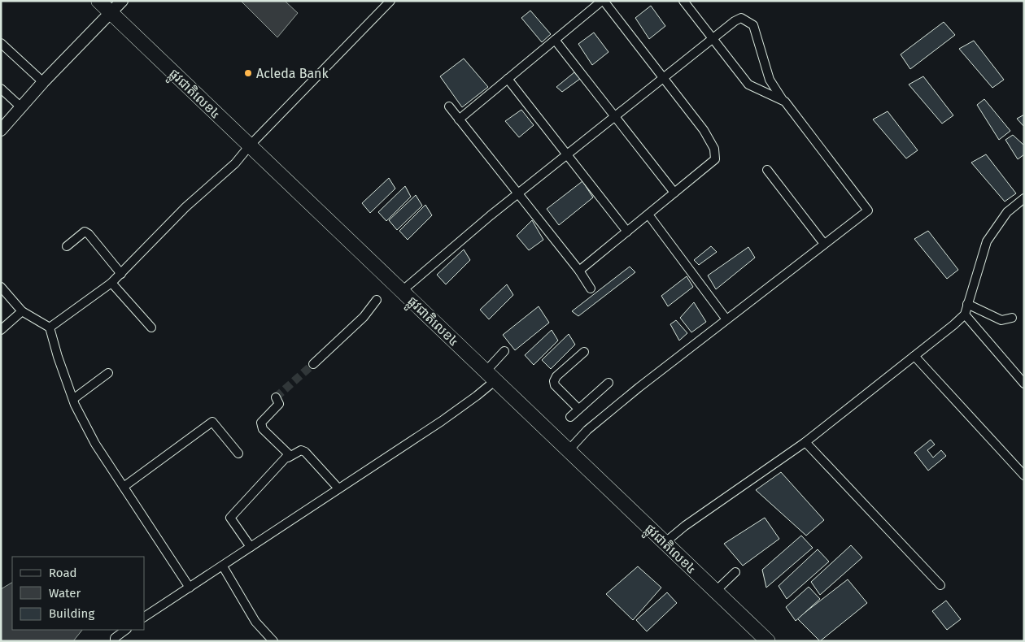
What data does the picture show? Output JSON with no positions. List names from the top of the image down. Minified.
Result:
{"streets":{"highway":["ផ្លូវជាតិលេខ៤"]},"places":["Acleda Bank"],"legend":["Road","Water","Building"]}
